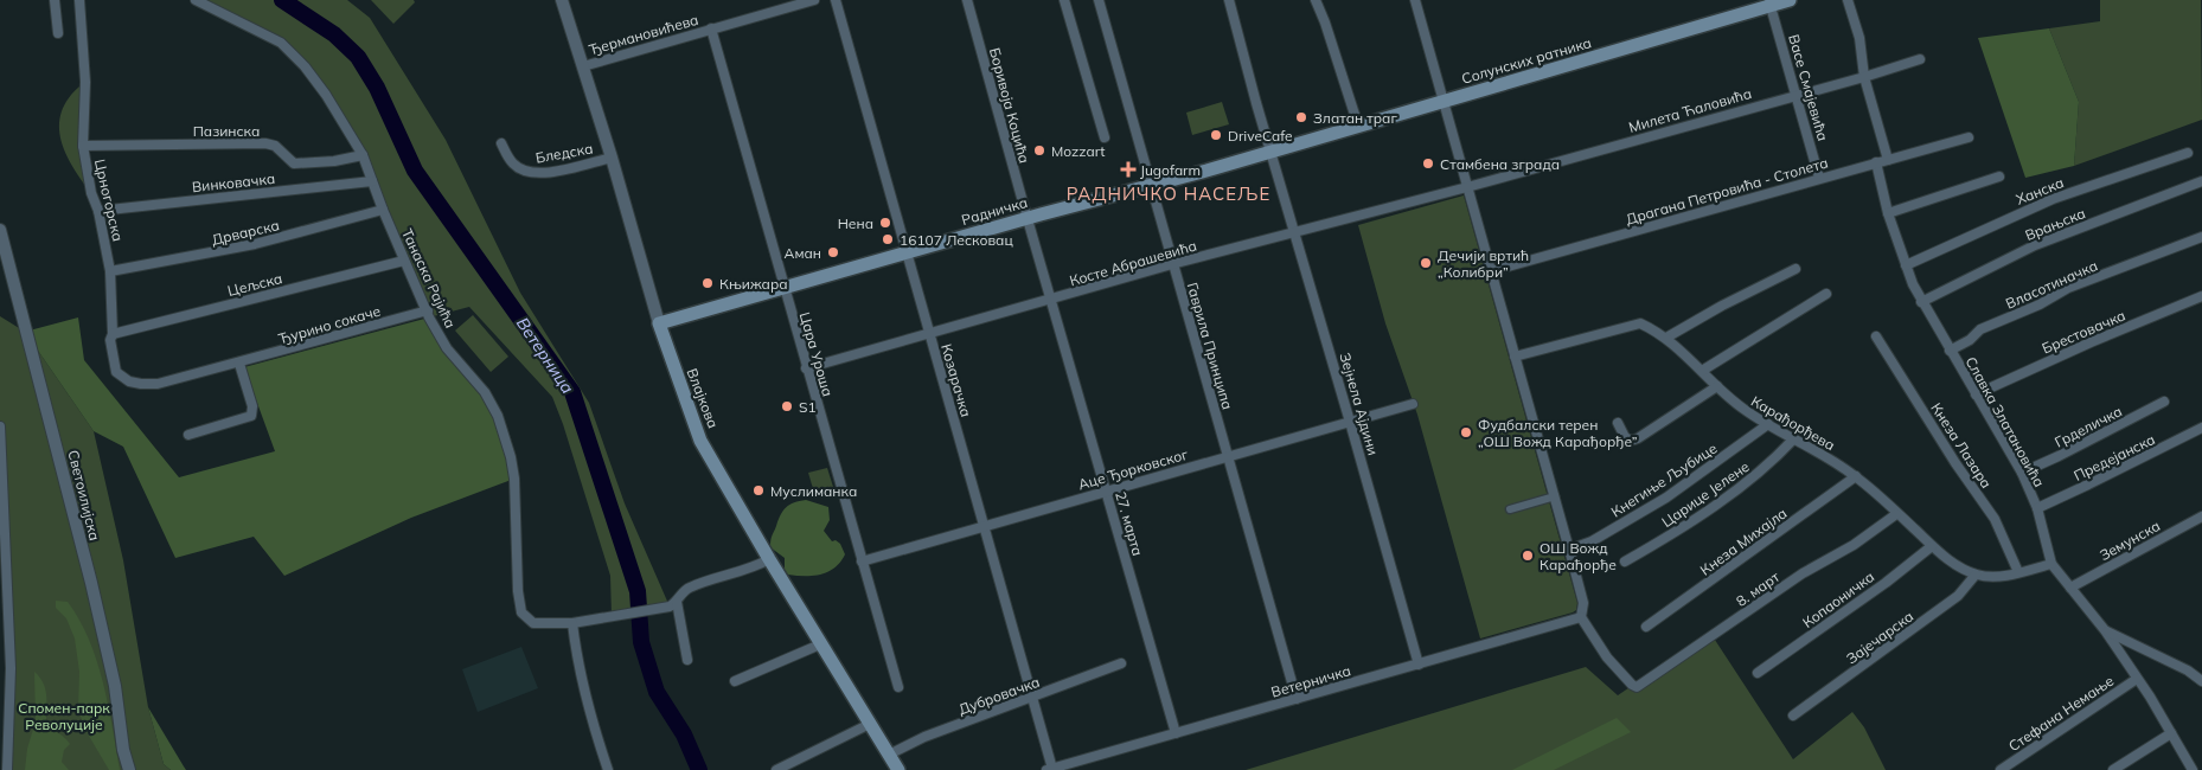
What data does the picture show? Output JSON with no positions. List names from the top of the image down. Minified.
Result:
{"streets":{"main road":["Солунских ратника","Радничка","Влајкова"],"street":["Ђермановићева","Васе Смајевића","Боривоја Коцића","Милета Ћаловића","Пазинска","Бледска","Винковачка","Драгана Петровића - Столета","Ханска","Црногорска","Врањска","Дрварска","Косте Абрашевића","Танаска Рајића","Цељска","Власотиначка","Ђурино сокаче","Брестовачка","Гаврила Принципа","Цара Уроша","Козарачка","Зејнела Ајдини","Славка Златановића","Карађорђева","Грделичка","Кнеза Лазара","Предејанска","Аце Ђорковског","Кнегиње Љубице","Царице Јелене","Светоилијска","27. марта","Земунска","Кнеза Михајла","8. март","Копаоничка","Зајечарска","Ветерничка","Дубровачка","Стефана Немање"]},"crossings":[["Ђермановићева","Цара Уроша"],["Ђермановићева","Влајкова"],["Солунских ратника","Васе Смајевића"],["Солунских ратника","Радничка"],["Солунских ратника","Зејнела Ајдини"],["Васе Смајевића","Милета Ћаловића"],["Васе Смајевића","Драгана Петровића - Столета"],["Боривоја Коцића","Радничка"],["Боривоја Коцића","27. марта"],["Милета Ћаловића","Косте Абрашевића"],["Пазинска","Црногорска"],["Пазинска","Танаска Рајића"],["Бледска","Влајкова"],["Винковачка","Црногорска"],["Винковачка","Танаска Рајића"],["Драгана Петровића - Столета","Славка Златановића"],["Ханска","Славка Златановића"],["Црногорска","Дрварска"],["Црногорска","Цељска"],["Црногорска","Ђурино сокаче"],["Радничка","Гаврила Принципа"],["Радничка","Цара Уроша"],["Радничка","Козарачка"],["Радничка","Влајкова"],["Радничка","Зејнела Ајдини"],["Радничка","27. марта"],["Врањска","Славка Златановића"],["Дрварска","Танаска Рајића"],["Косте Абрашевића","Гаврила Принципа"],["Косте Абрашевића","Цара Уроша"],["Косте Абрашевића","Козарачка"],["Косте Абрашевића","Зејнела Ајдини"],["Косте Абрашевића","27. марта"],["Танаска Рајића","Цељска"],["Танаска Рајића","Ђурино сокаче"],["Цељска","Ђурино сокаче"],["Власотиначка","Славка Златановића"],["Брестовачка","Славка Златановића"],["Гаврила Принципа","Аце Ђорковског"],["Гаврила Принципа","Ветерничка"],["Цара Уроша","Аце Ђорковског"],["Козарачка","Аце Ђорковског"],["Козарачка","Ветерничка"],["Козарачка","Дубровачка"],["Влајкова","Дубровачка"],["Зејнела Ајдини","Аце Ђорковског"],["Зејнела Ајдини","Ветерничка"],["Славка Златановића","Карађорђева"],["Славка Златановића","Грделичка"],["Славка Златановића","Предејанска"],["Славка Златановића","Земунска"],["Славка Златановића","Стефана Немање"],["Карађорђева","Кнеза Лазара"],["Карађорђева","Кнегиње Љубице"],["Карађорђева","Царице Јелене"],["Карађорђева","Кнеза Михајла"],["Карађорђева","8. март"],["Карађорђева","Копаоничка"],["Карађорђева","Зајечарска"],["Аце Ђорковског","27. марта"],["27. марта","Ветерничка"],["8. март","Ветерничка"]],"districts":["РАДНИЧКО НАСЕЉЕ"],"water":["Ветерница"],"parks":["Спомен-парк Револуције"],"places":{"other":["Златан траг","DriveCafe","Mozzart","Стамбена зграда","Нена","16107 Лесковац","Аман","Дечији вртић „Колибри”","Књижара","S1","Фудбалски терен „ОШ Вожд Карађорђе”","Муслиманка","ОШ Вожд Карађорђе"],"health":["Jugofarm"]}}
